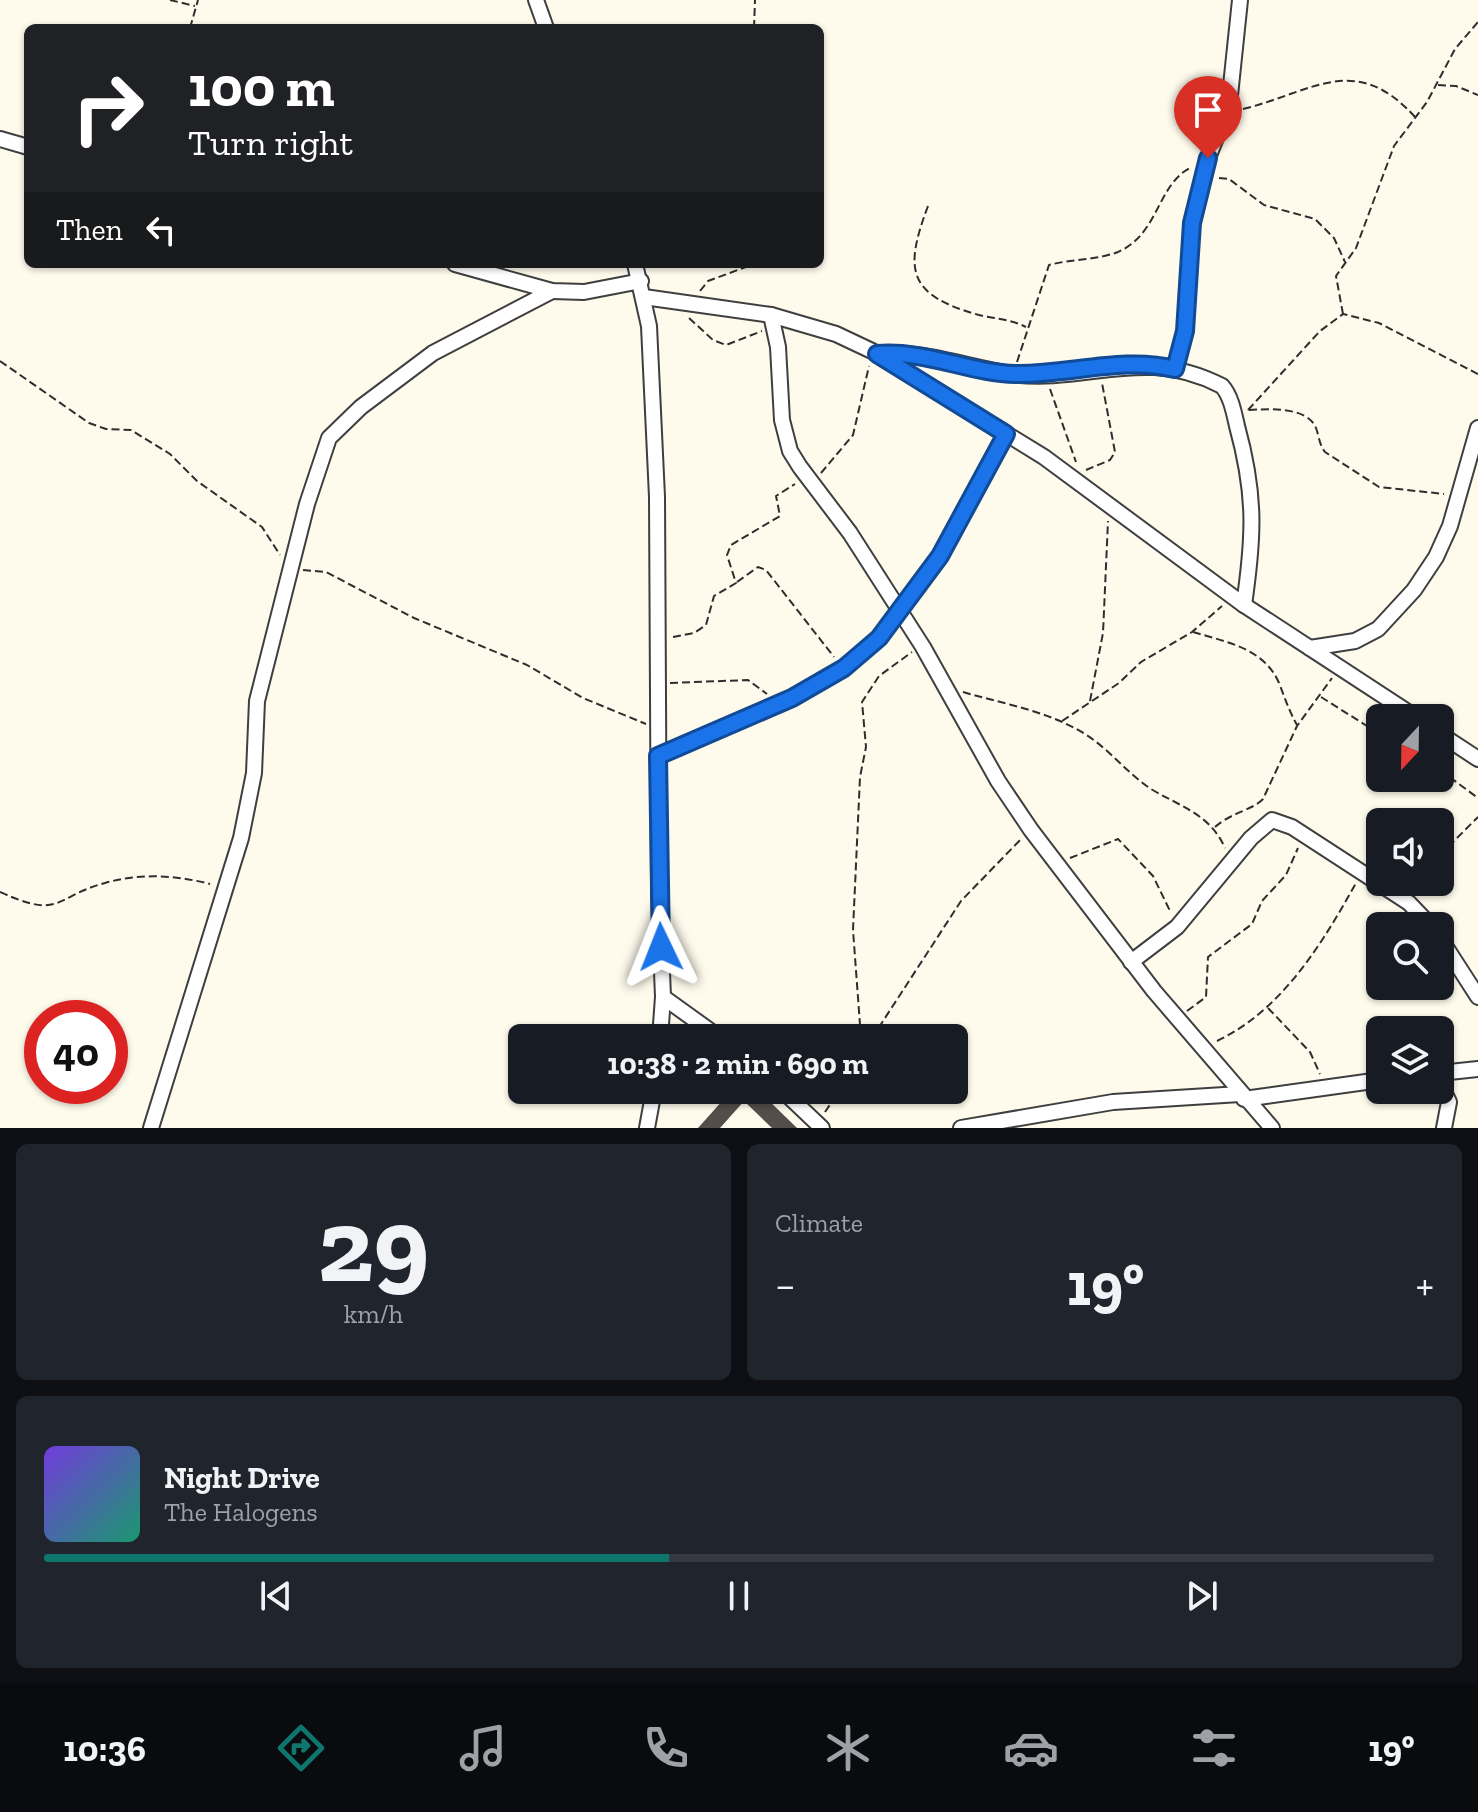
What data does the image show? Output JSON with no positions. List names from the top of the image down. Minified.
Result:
{"north":"bottom","page":{"turn":["100 m","Turn right"],"then":"Then","limit":"40","trip":"10:38 · 2 min · 690 m","tile":[["29","km/h"],"Climate"],"heat":["−","19°","+"],"song":["Night Drive","The Halogens"],"tabs":["10:36","19°"]}}
